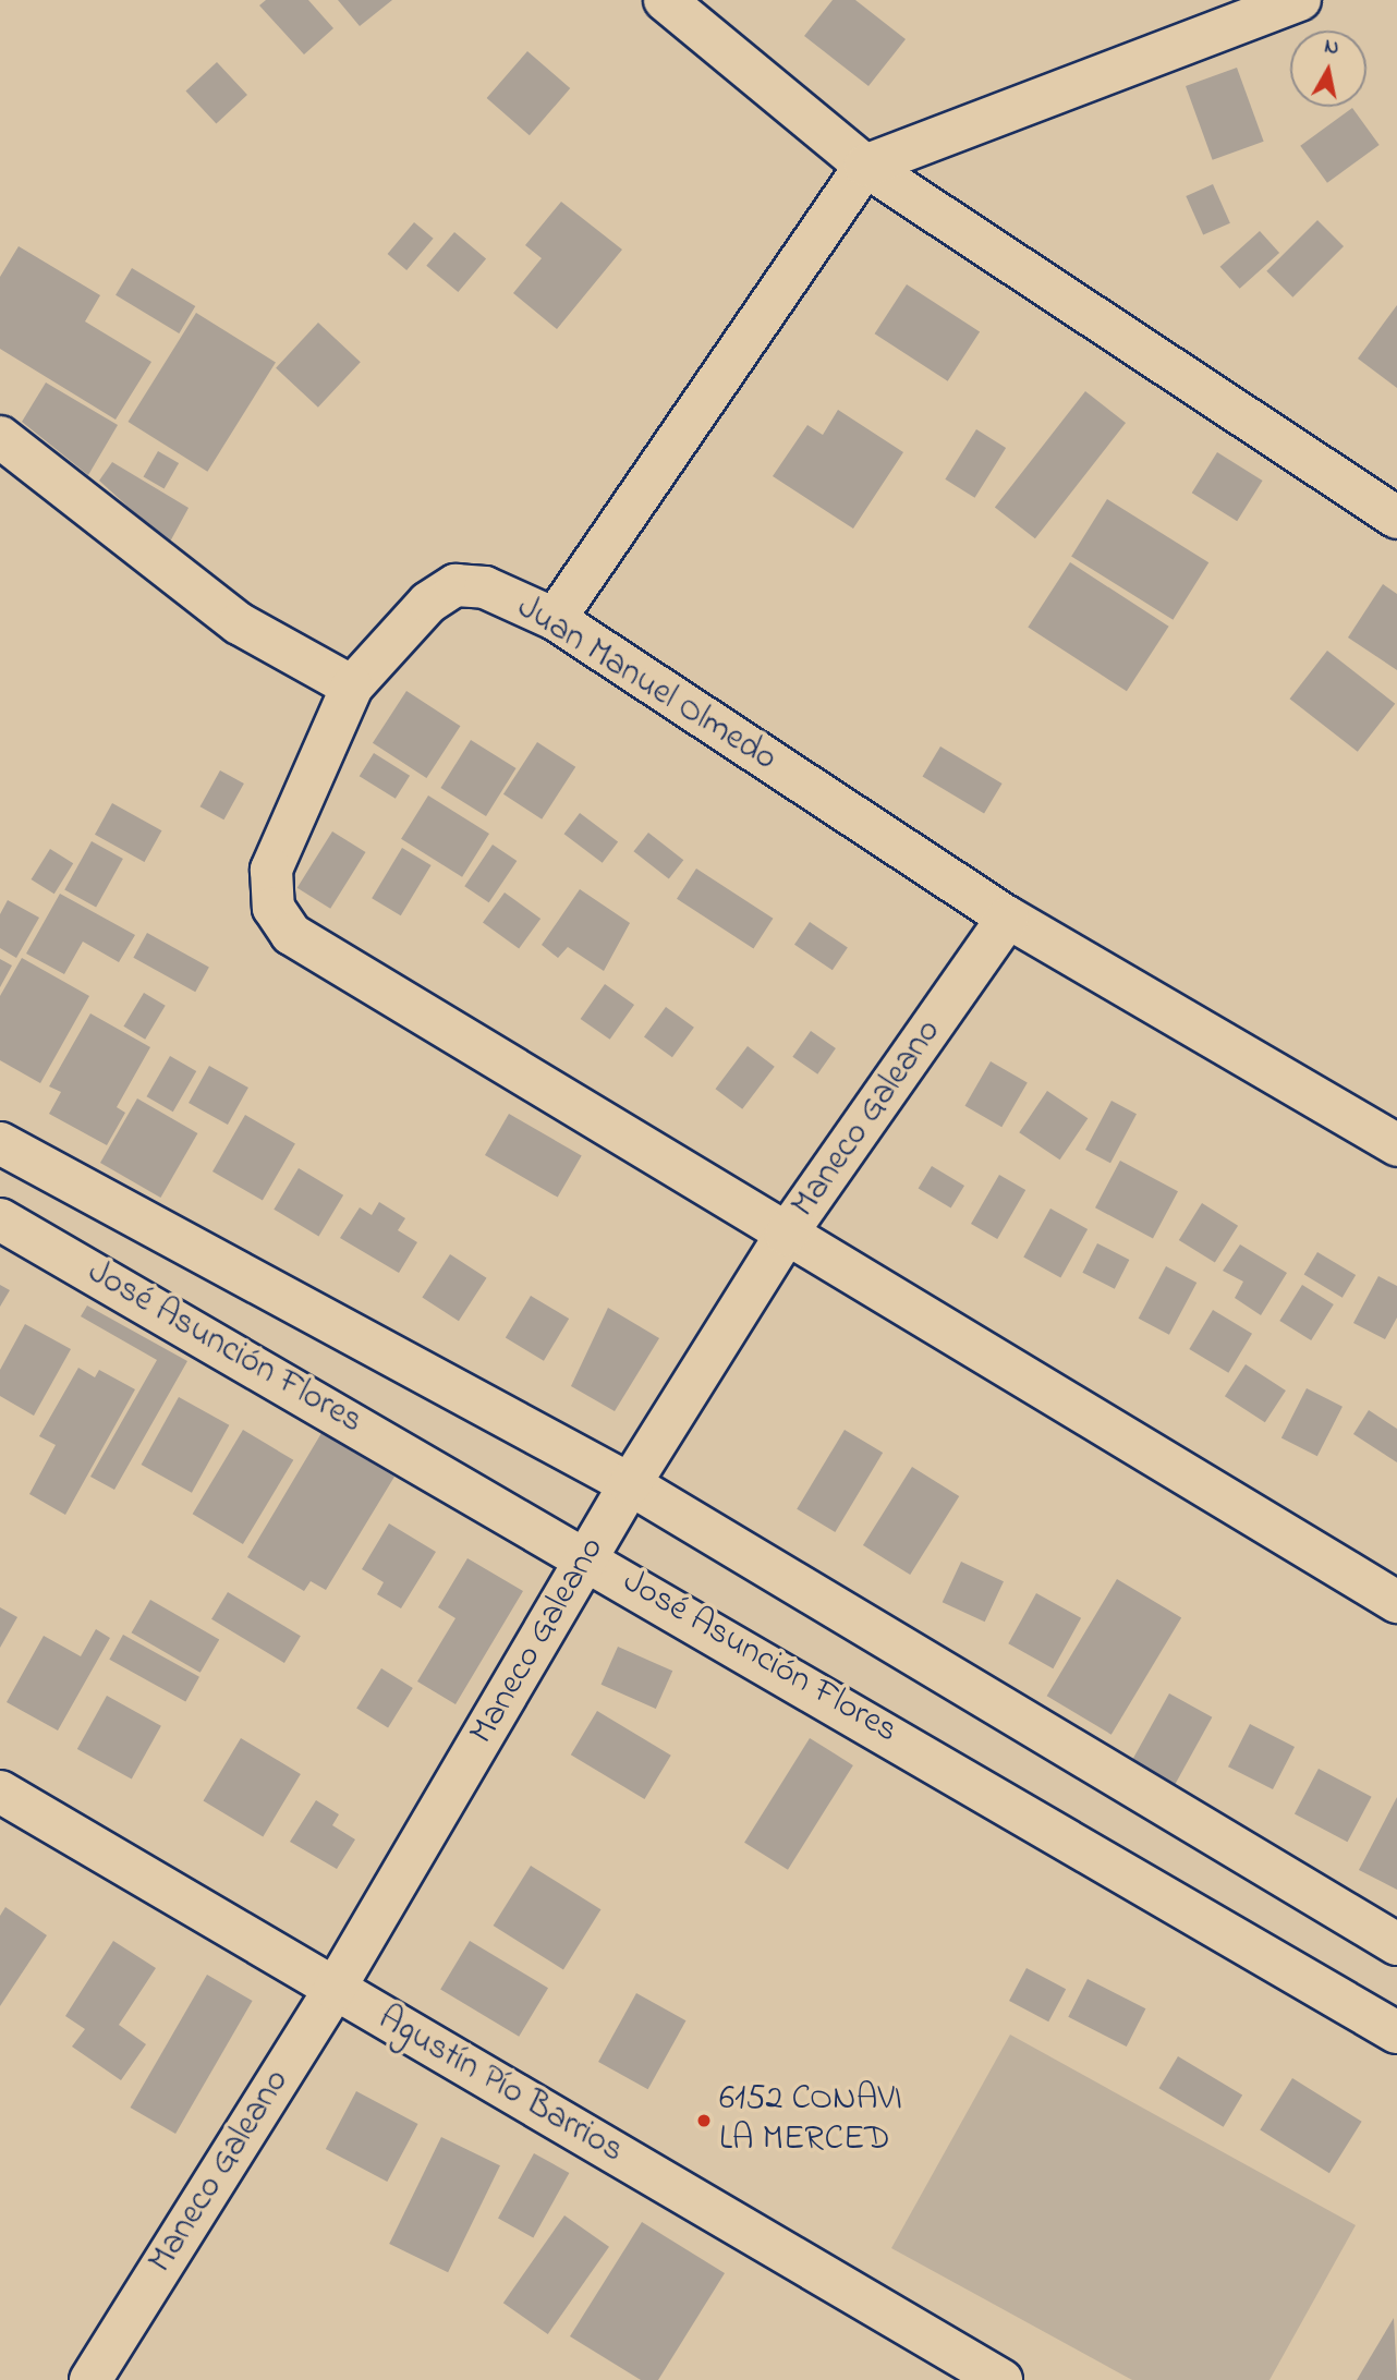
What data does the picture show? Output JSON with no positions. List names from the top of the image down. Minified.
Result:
{"streets":{"street":["Juan Manuel Olmedo","Maneco Galeano","José Asunción Flores","Agustín Pío Barrios"]},"crossings":[["Juan Manuel Olmedo","Maneco Galeano"],["Maneco Galeano","José Asunción Flores"],["Maneco Galeano","Agustín Pío Barrios"]],"places":["6152 CONAVI LA MERCED"],"north":"top"}
